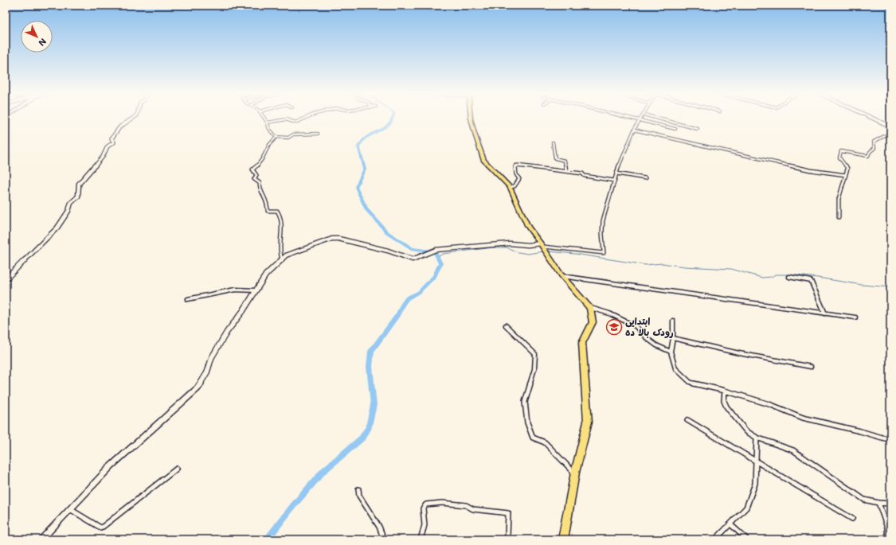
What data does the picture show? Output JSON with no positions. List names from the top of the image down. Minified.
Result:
{"places":{"school or university":["ابتدایی رودک بالا ده"]},"north":"bottom right"}
